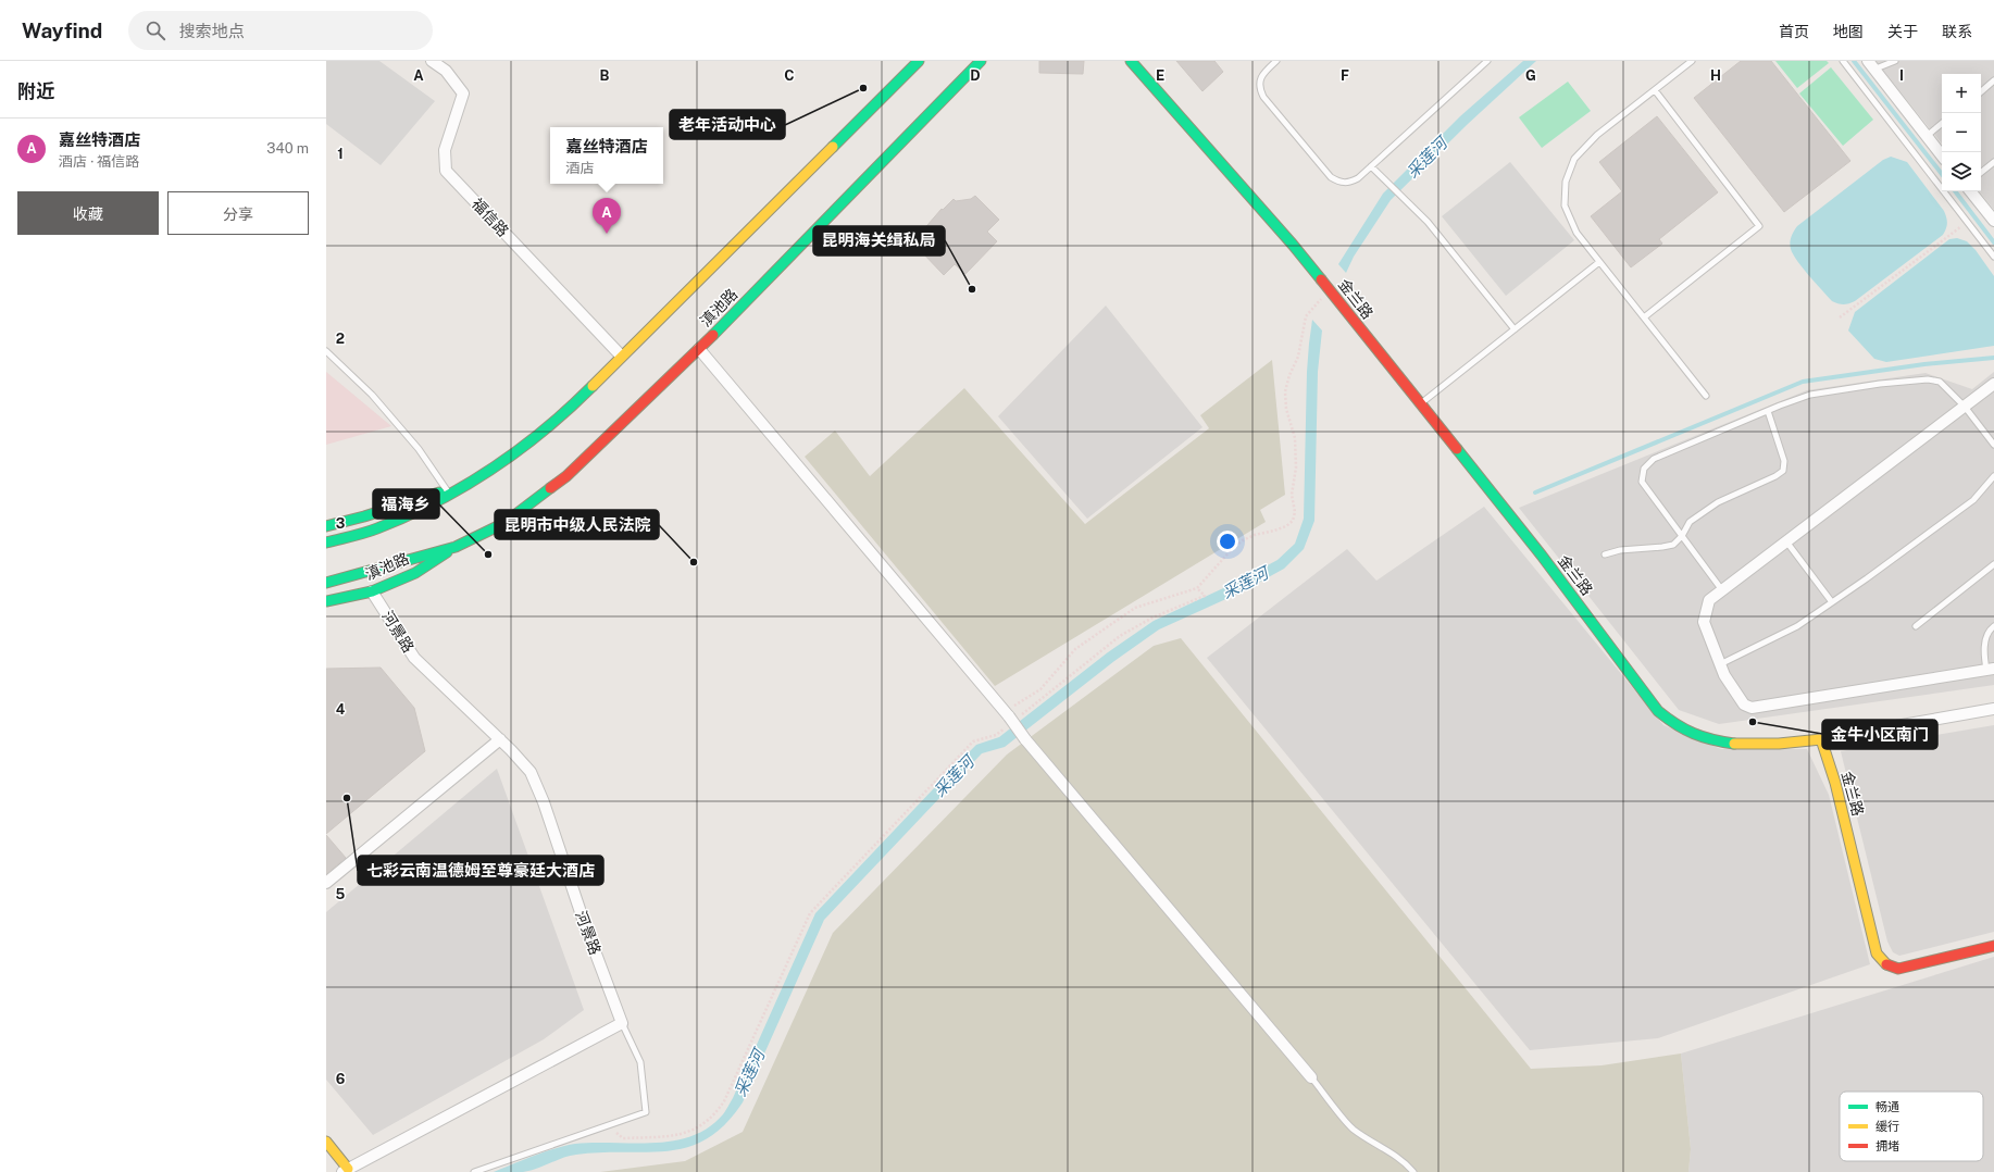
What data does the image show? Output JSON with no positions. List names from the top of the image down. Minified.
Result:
{"streets":{"street":["福信路","金兰路","滇池路","河景路"]},"crossings":[["滇池路","河景路"]],"water":["采莲河"],"places":["老年活动中心","昆明海关缉私局","福海乡","昆明市中级人民法院","金牛小区南门","七彩云南温德姆至尊豪廷大酒店"],"legend":["畅通","缓行","拥堵"],"page":{"header":"Wayfind","search":"搜索地点","nav":["首页","地图","关于","联系"],"heading":"附近","map_buttons":["+","−"],"list":[{"mark":"A","name":"嘉丝特酒店","note":"酒店 · 福信路","value":"340 m"}],"popup":["嘉丝特酒店","酒店"],"buttons":["收藏","分享"],"pins":"A"},"grid":{"columns":["A","B","C","D","E","F","G","H","I"],"rows":["1","2","3","4","5","6"]}}
